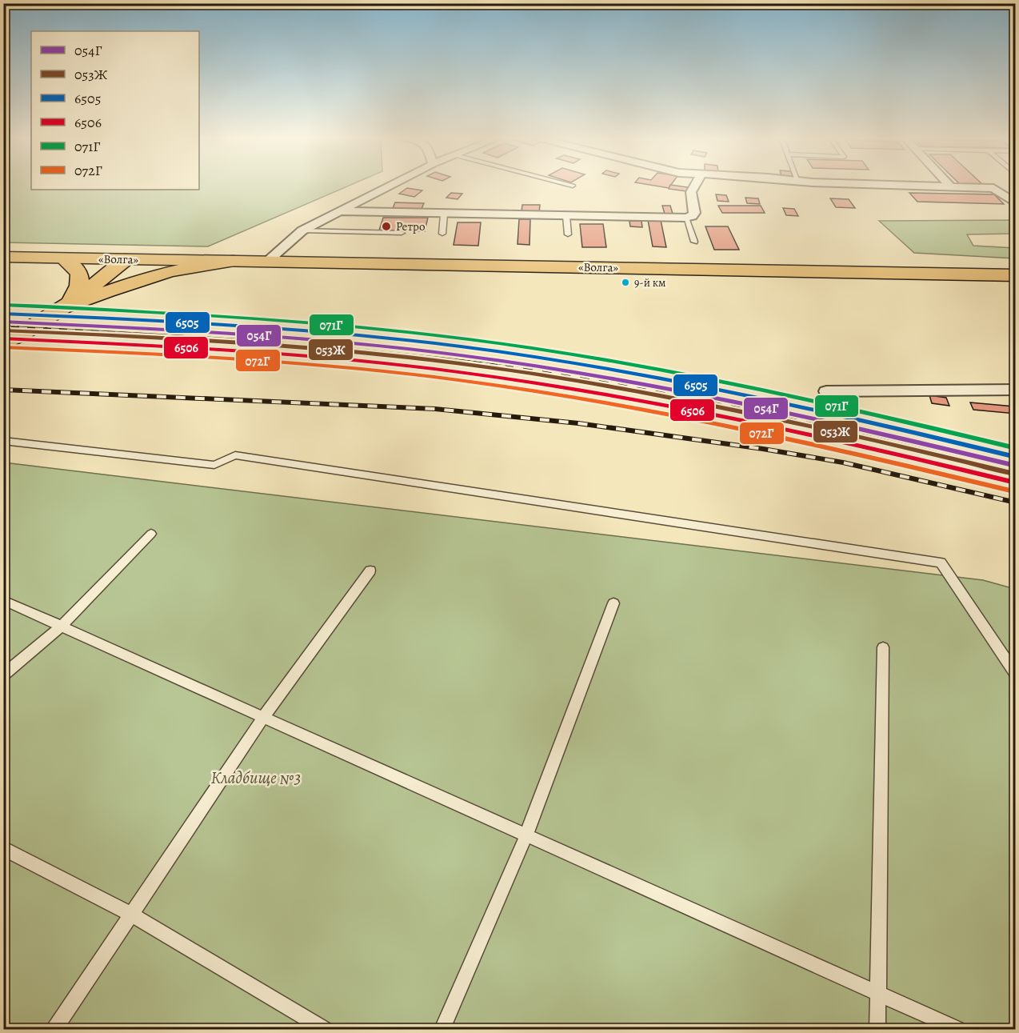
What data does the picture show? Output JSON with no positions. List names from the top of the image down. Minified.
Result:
{"streets":{"main road":["«Волга»"]},"parks":["Кладбище №3"],"places":["Ретро","9-й км"],"lines":["transit line 071Г","transit line 6505","transit line 054Г","transit line 053Ж","transit line 6506","transit line 072Г"],"legend":["054Г","053Ж","6505","6506","071Г","072Г"]}
